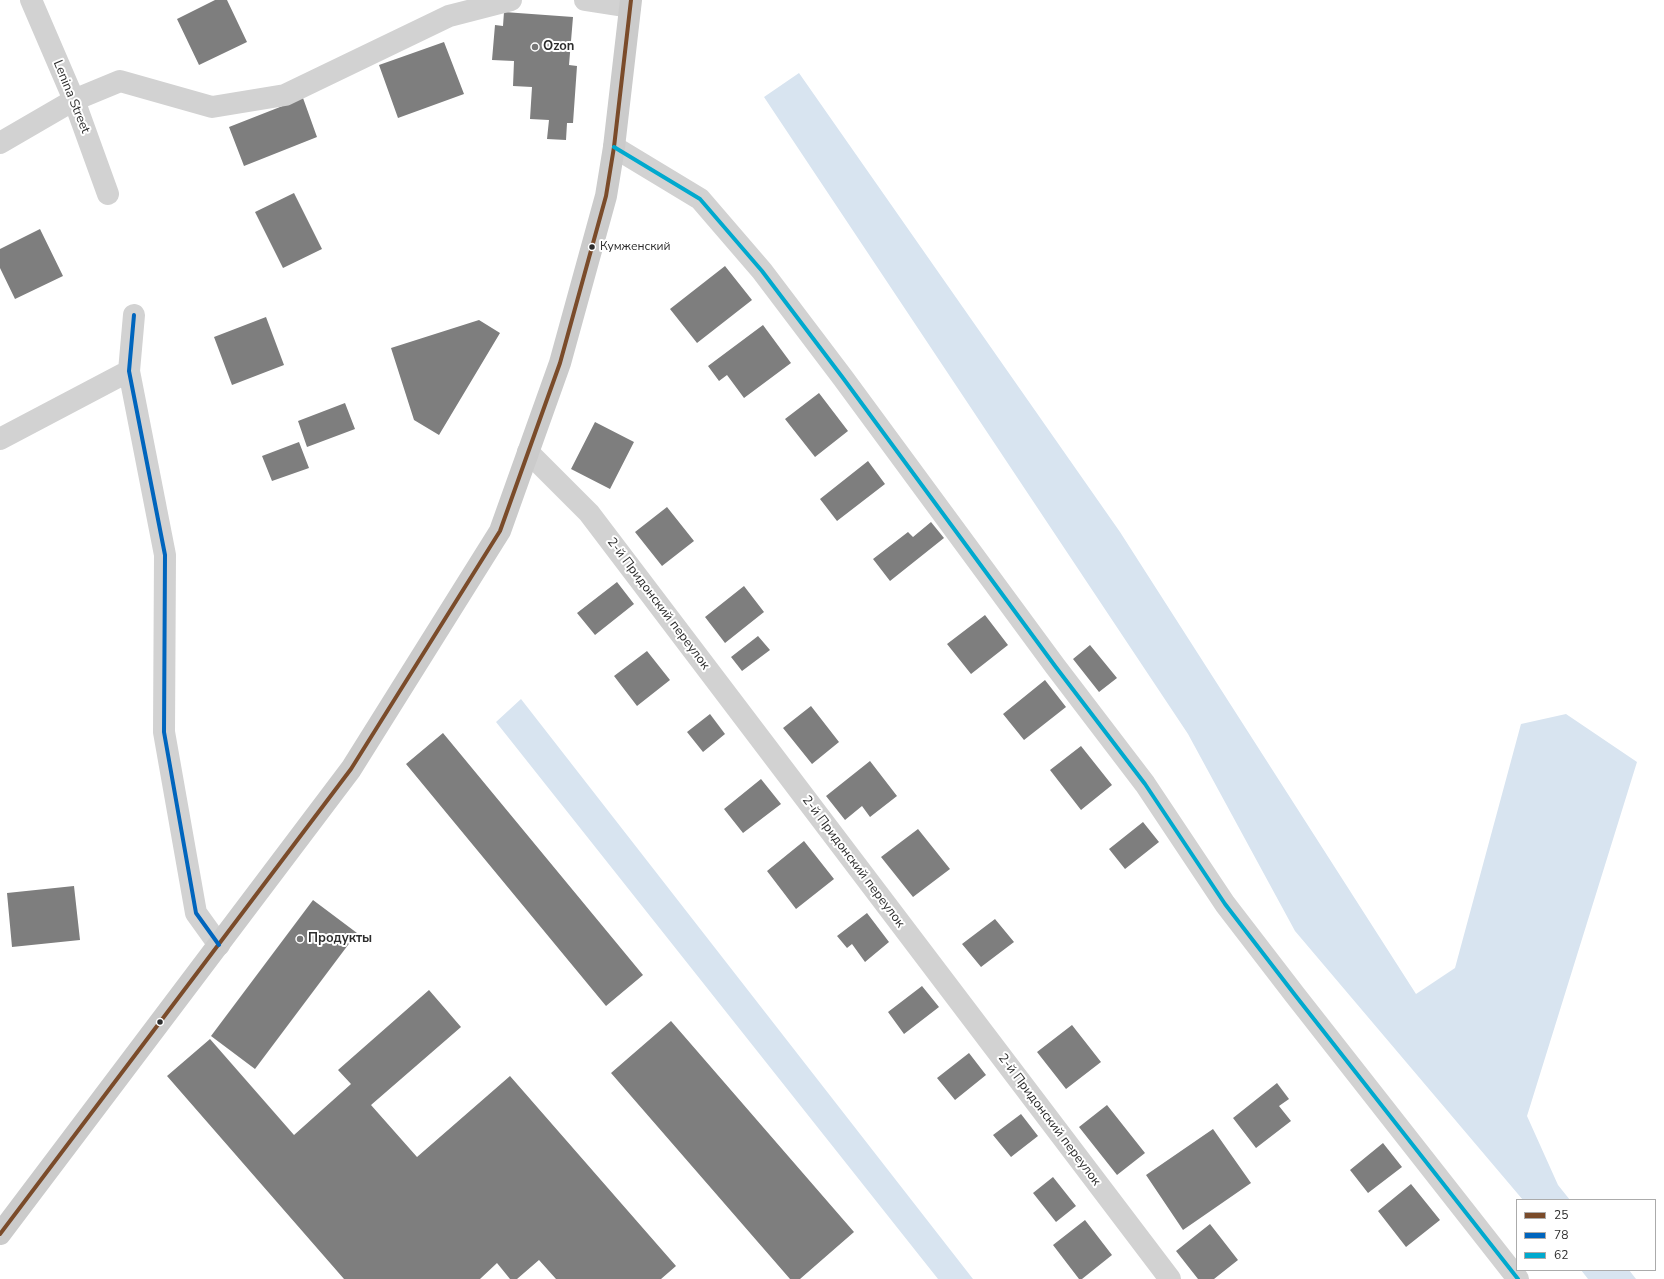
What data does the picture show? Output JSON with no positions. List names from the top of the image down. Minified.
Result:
{"streets":{"street":["Lenina Street","2-й Придонский переулок"]},"places":["Ozon","Кумженский","Продукты"],"lines":["transit line 25","transit line 62","transit line 78"],"legend":["25","78","62"]}
